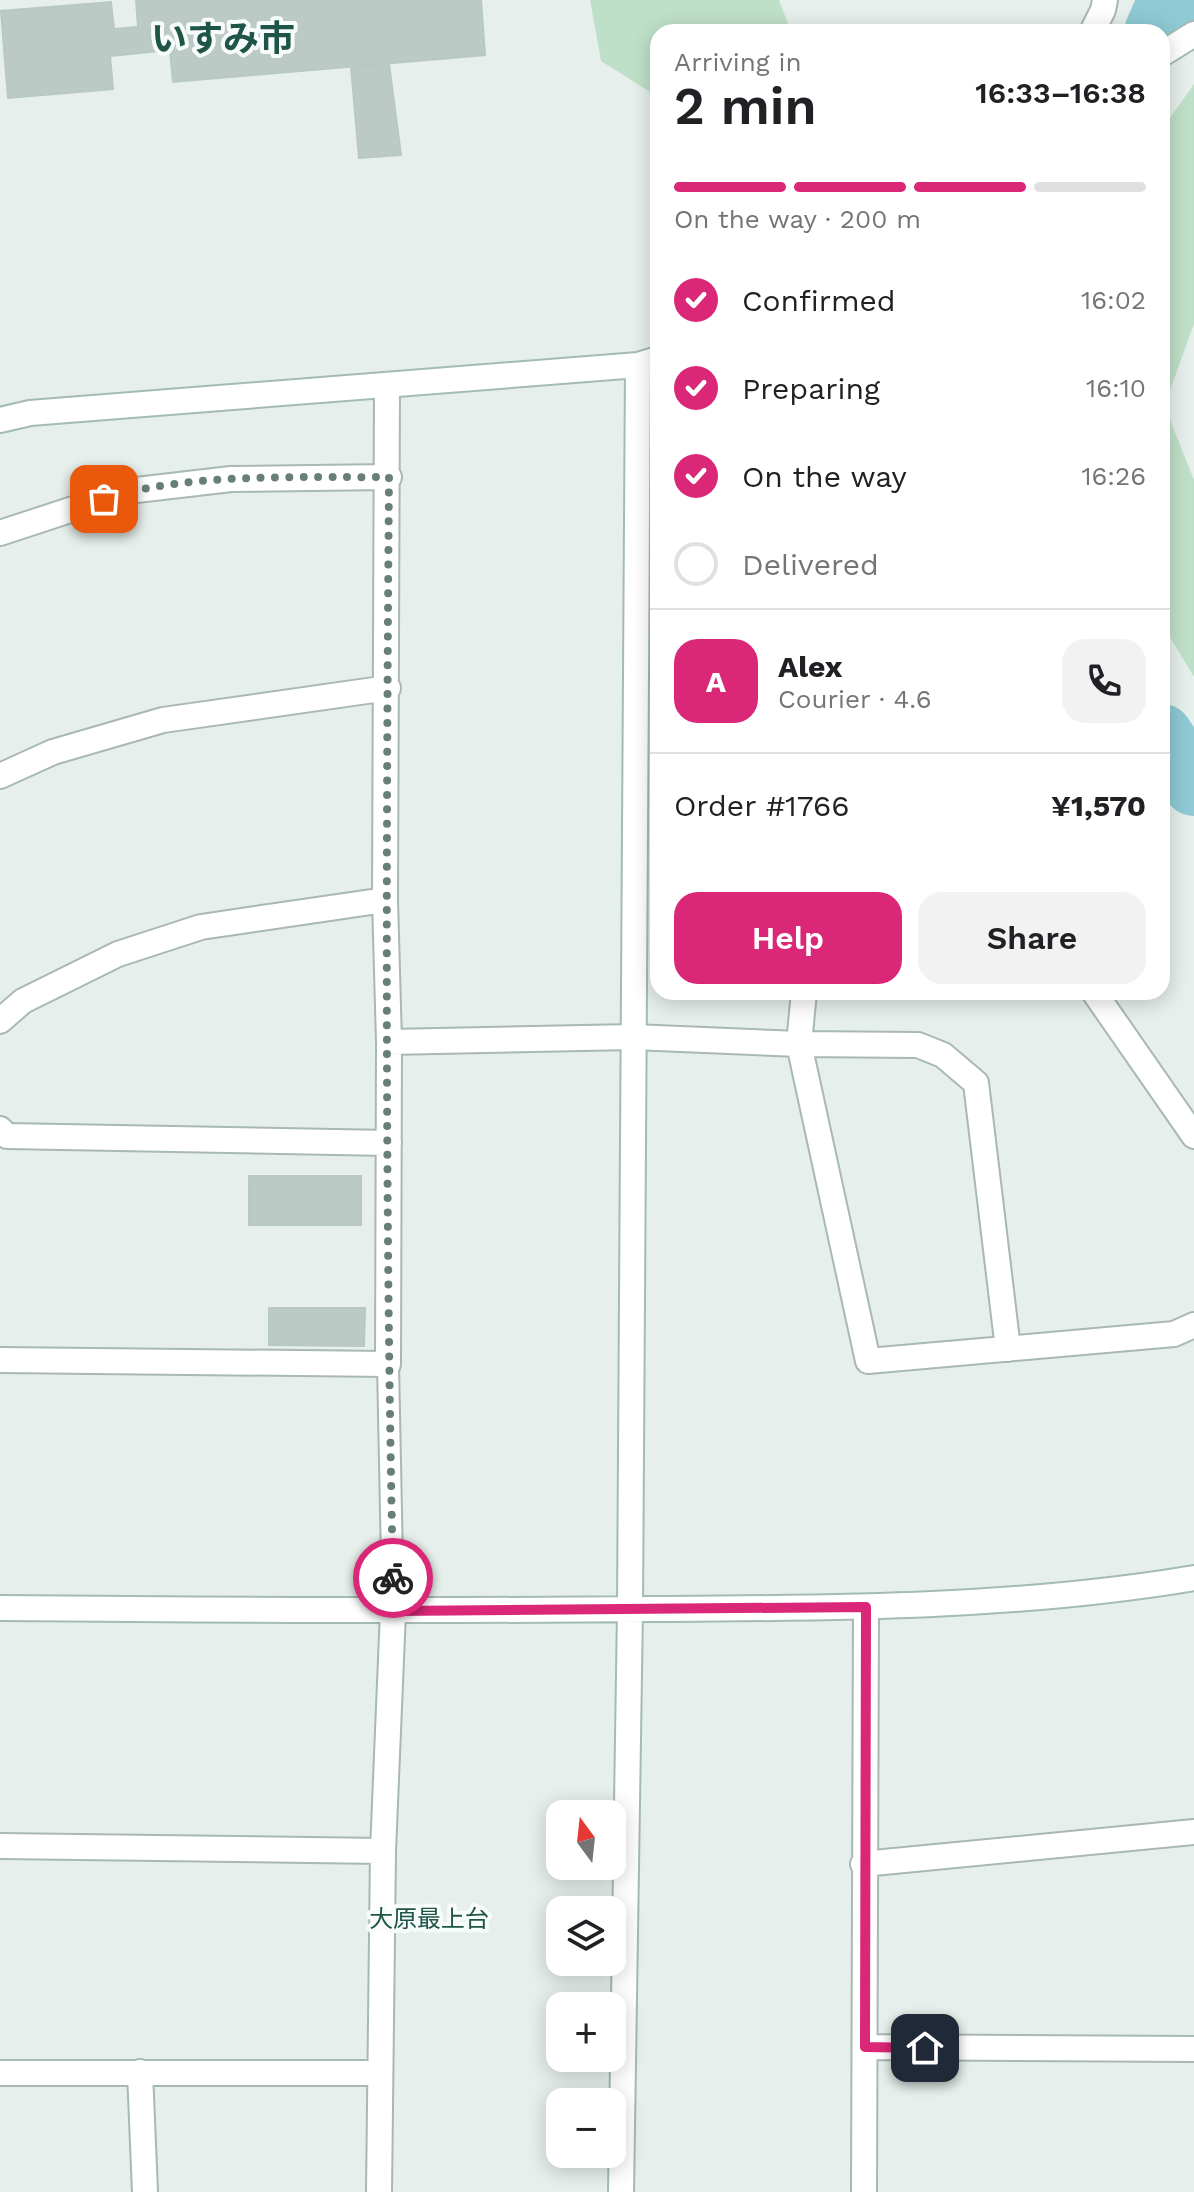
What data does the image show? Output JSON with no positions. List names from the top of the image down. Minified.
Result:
{"districts":["いすみ市","大原最上台"],"north":"top","page":{"heading":["2 min","Arriving in","16:33–16:38"],"panel":["Alex","Courier · 4.6","Order #1766","¥1,570"],"bar":"On the way · 200 m","list":[["Confirmed","16:02"],["Preparing","16:10"],["On the way","16:26"],"Delivered"],"round":"A","buttons":["Help","Share"],"map_buttons":["+","−"]}}
